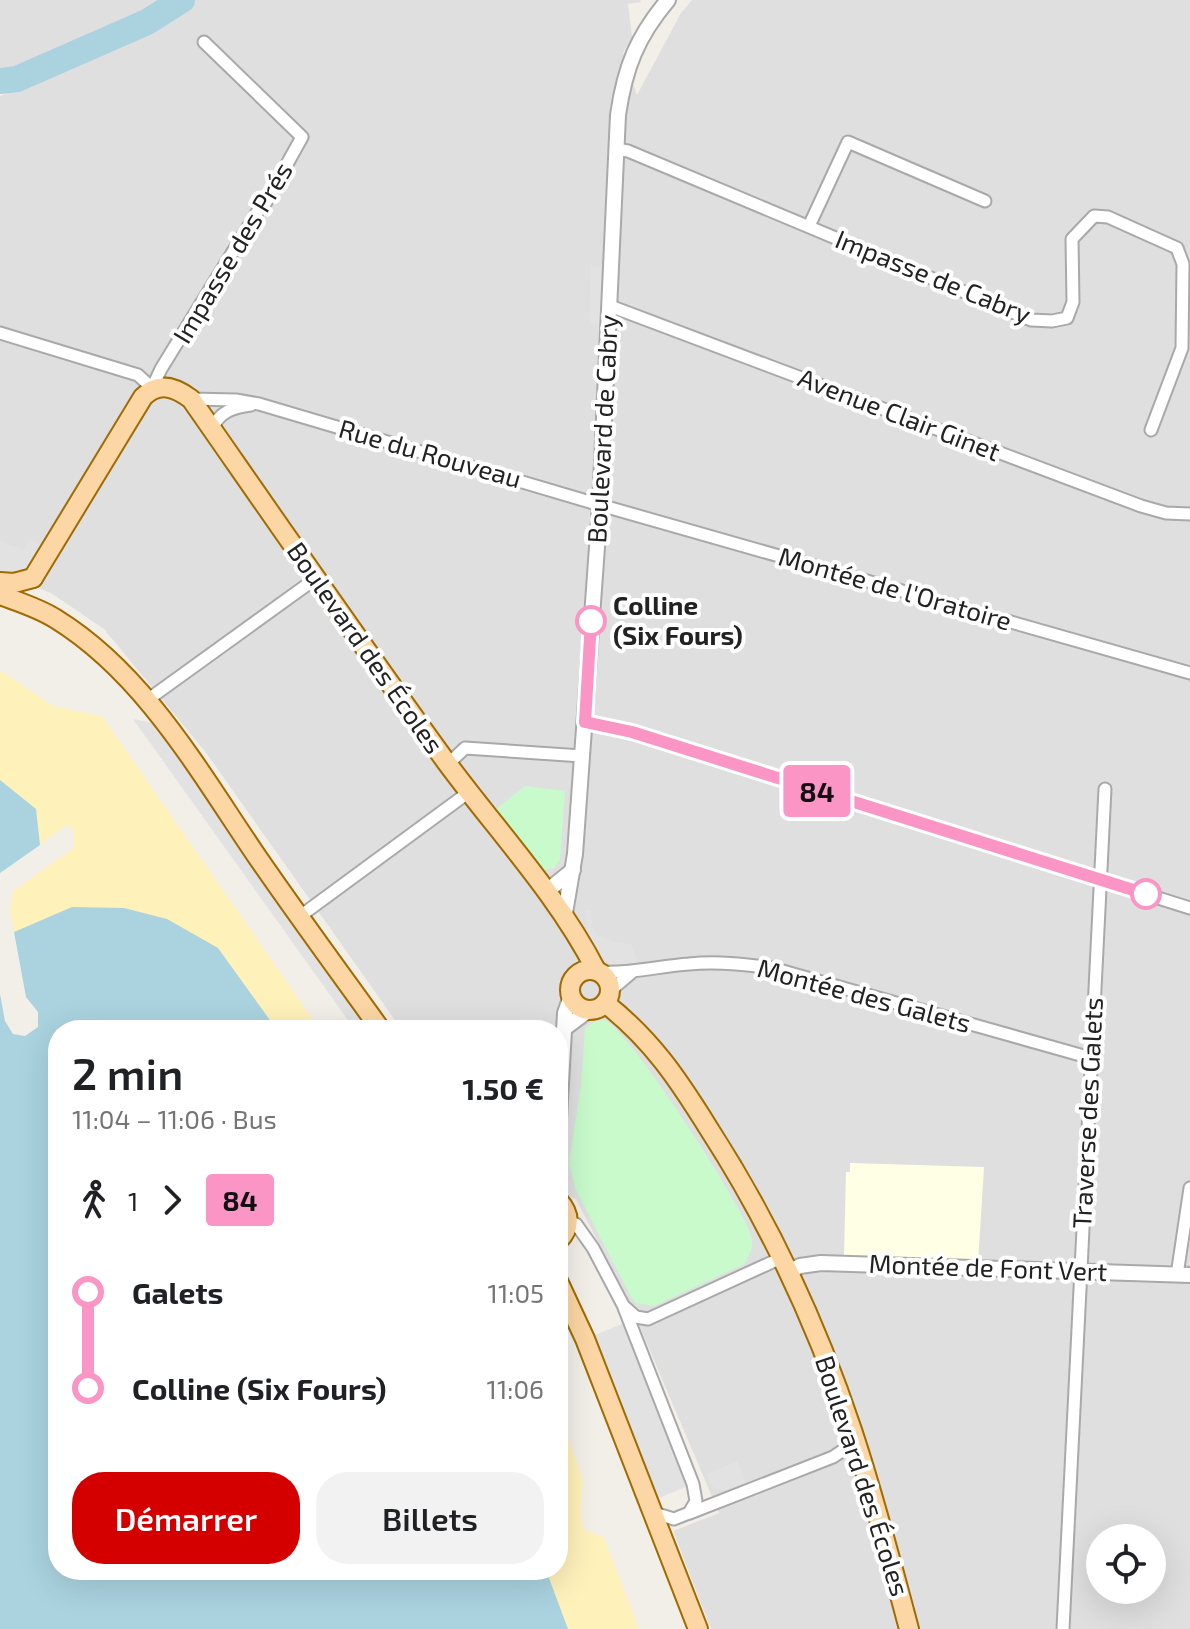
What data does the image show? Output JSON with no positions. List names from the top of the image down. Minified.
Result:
{"streets":{"main road":["Boulevard des Écoles"],"street":["Impasse des Prés","Impasse de Cabry","Avenue Clair Ginet","Boulevard de Cabry","Rue du Rouveau","Montée de l'Oratoire","Montée des Galets","Traverse des Galets","Montée de Font Vert"]},"crossings":[["Impasse des Prés","Boulevard des Écoles"],["Impasse de Cabry","Boulevard de Cabry"],["Avenue Clair Ginet","Boulevard de Cabry"],["Boulevard de Cabry","Rue du Rouveau"],["Boulevard de Cabry","Montée de l'Oratoire"],["Boulevard de Cabry","Boulevard des Écoles"],["Rue du Rouveau","Montée de l'Oratoire"],["Rue du Rouveau","Boulevard des Écoles"],["Boulevard des Écoles","Montée des Galets"],["Boulevard des Écoles","Montée de Font Vert"],["Montée des Galets","Traverse des Galets"],["Traverse des Galets","Montée de Font Vert"]],"places":["Colline (Six Fours)"],"lines":["bus line 84"],"page":{"on_map":"84","heading":["2 min","11:04 – 11:06 · Bus","1.50 €"],"legs":["1","84"],"list":[{"name":"Galets","value":"11:05"},{"name":"Colline (Six Fours)","value":"11:06"}],"buttons":["Démarrer","Billets"]}}
